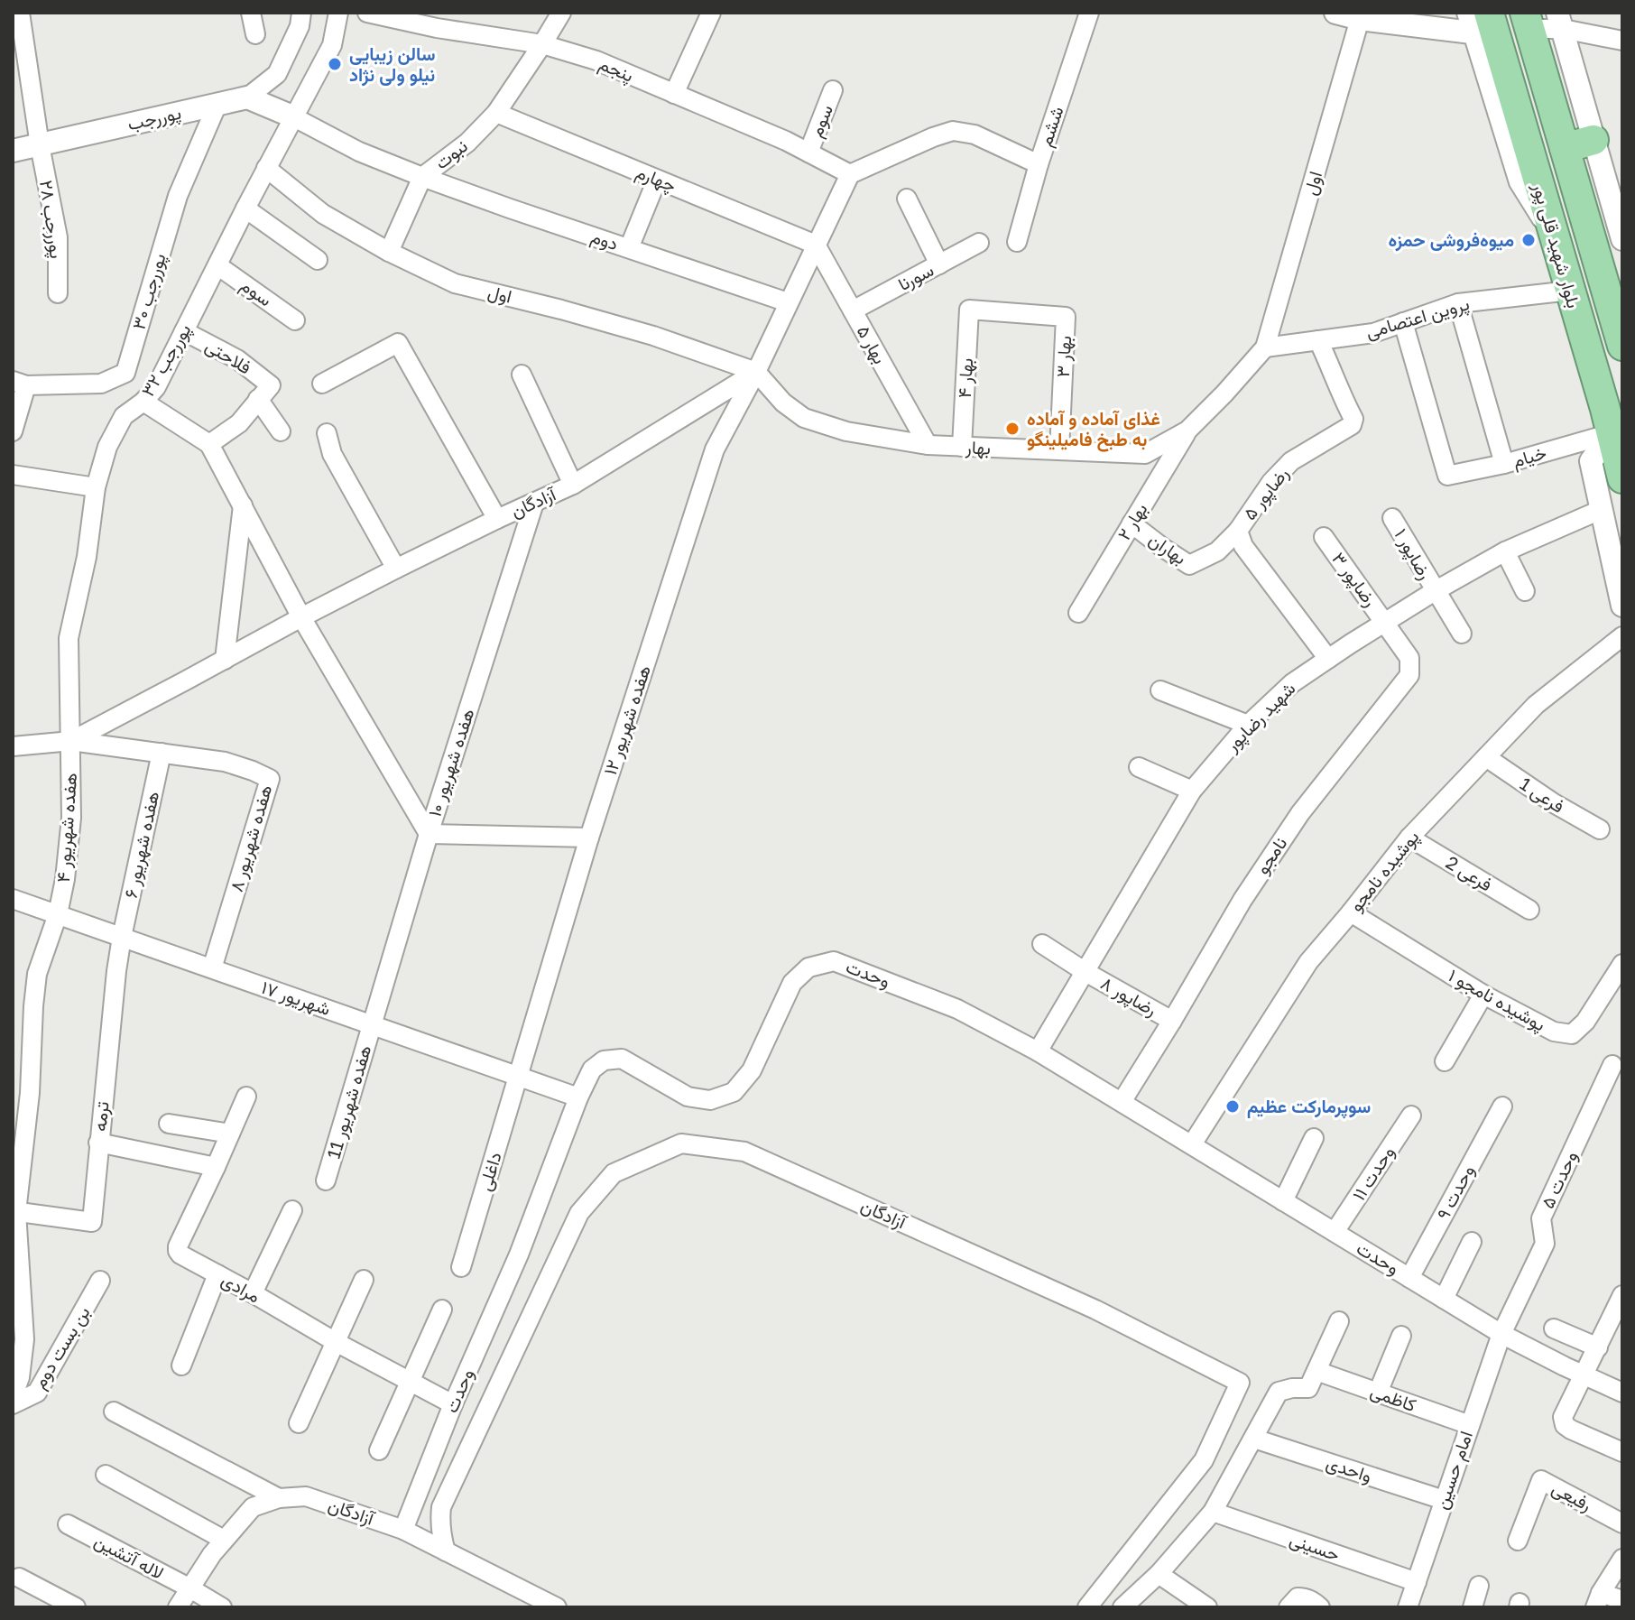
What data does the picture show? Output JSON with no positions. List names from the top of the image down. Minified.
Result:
{"streets":{"highway":["بلوار شهید قلی پور"],"street":["پنجم","پوررجب","سوم","ششم","نبوت","چهارم","اول","پوررجب ۲۸","دوم","سورنا","پوررجب ۳۰","پروین اعتصامی","بهار ۵","فلاحتی","بهار ۳","پوررجب ۳۲","بهار ۴","بهار","خیام","رضاپور ۵","آزادگان","بهار ۲","بهاران","رضاپور ۱","رضاپور ۳","شهید رضاپور","هفده شهریور ۱۲","هفده شهریور ۱۰","فرعی 1","هفده شهریور ۴","هفده شهریور ۸","هفده شهریور ۶","نامجو","پوشیده نامجو","فرعی 2","وحدت","رضاپور ۸","۱۷ شهریور","پوشیده نامجو ۱","هفده شهریور 11","ترمه","داغلی","وحدت ۱۱","وحدت ۵","وحدت ۹","مرادی","بن بست دوم","کاظمی","واحدی","امام حسین","رفیعی","حسینی","لاله آتشین"]},"crossings":[["پنجم","سوم"],["پنجم","نبوت"],["پنجم","هفده شهریور ۱۲"],["پوررجب","پوررجب ۲۸"],["پوررجب","پوررجب ۳۰"],["سوم","پوررجب ۳۲"],["نبوت","چهارم"],["نبوت","دوم"],["نبوت","پوررجب ۳۲"],["چهارم","بهار ۵"],["چهارم","هفده شهریور ۱۲"],["اول","پروین اعتصامی"],["اول","پوررجب ۳۲"],["اول","بهار"],["اول","آزادگان"],["اول","هفده شهریور ۱۲"],["دوم","هفده شهریور ۱۲"],["بلوار شهید قلی پور","پروین اعتصامی"],["بلوار شهید قلی پور","خیام"],["سورنا","بهار ۵"],["پروین اعتصامی","بهار"],["پروین اعتصامی","خیام"],["پروین اعتصامی","رضاپور ۵"],["بهار ۵","بهار"],["بهار ۵","هفده شهریور ۱۲"],["فلاحتی","پوررجب ۳۲"],["بهار ۳","بهار ۴"],["بهار ۳","بهار"],["پوررجب ۳۲","آزادگان"],["پوررجب ۳۲","هفده شهریور ۴"],["پوررجب ۳۲","هفده شهریور ۸"],["بهار ۴","بهار"],["بهار","آزادگان"],["بهار","بهار ۲"],["بهار","هفده شهریور ۱۲"],["رضاپور ۵","بهاران"],["رضاپور ۵","شهید رضاپور"],["آزادگان","هفده شهریور ۱۲"],["آزادگان","هفده شهریور ۱۰"],["آزادگان","هفده شهریور ۴"],["آزادگان","هفده شهریور ۸"],["آزادگان","وحدت"],["آزادگان","لاله آتشین"],["بهار ۲","بهاران"],["رضاپور ۱","شهید رضاپور"],["رضاپور ۳","شهید رضاپور"],["رضاپور ۳","نامجو"],["شهید رضاپور","نامجو"],["شهید رضاپور","وحدت"],["شهید رضاپور","رضاپور ۸"],["هفده شهریور ۱۲","۱۷ شهریور"],["هفده شهریور ۱۲","داغلی"],["هفده شهریور ۱۰","۱۷ شهریور"],["هفده شهریور ۱۰","هفده شهریور 11"],["فرعی 1","پوشیده نامجو"],["هفده شهریور ۴","هفده شهریور ۸"],["هفده شهریور ۴","۱۷ شهریور"],["هفده شهریور ۴","ترمه"],["هفده شهریور ۸","هفده شهریور ۶"],["هفده شهریور ۸","۱۷ شهریور"],["هفده شهریور ۶","۱۷ شهریور"],["هفده شهریور ۶","ترمه"],["نامجو","وحدت"],["نامجو","رضاپور ۸"],["پوشیده نامجو","فرعی 2"],["پوشیده نامجو","وحدت"],["پوشیده نامجو","پوشیده نامجو ۱"],["وحدت","۱۷ شهریور"],["وحدت","وحدت ۱۱"],["وحدت","وحدت ۵"],["وحدت","وحدت ۹"],["وحدت","مرادی"],["وحدت","امام حسین"],["۱۷ شهریور","هفده شهریور 11"],["۱۷ شهریور","ترمه"],["۱۷ شهریور","داغلی"],["وحدت ۵","امام حسین"],["کاظمی","امام حسین"],["واحدی","امام حسین"],["امام حسین","حسینی"]],"places":["سالن زیبایی نیلو ولی نژاد","میوه‌فروشی حمزه","غذای آماده و آماده به طبخ فامیلینگو","سوپرمارکت عظیم"]}
